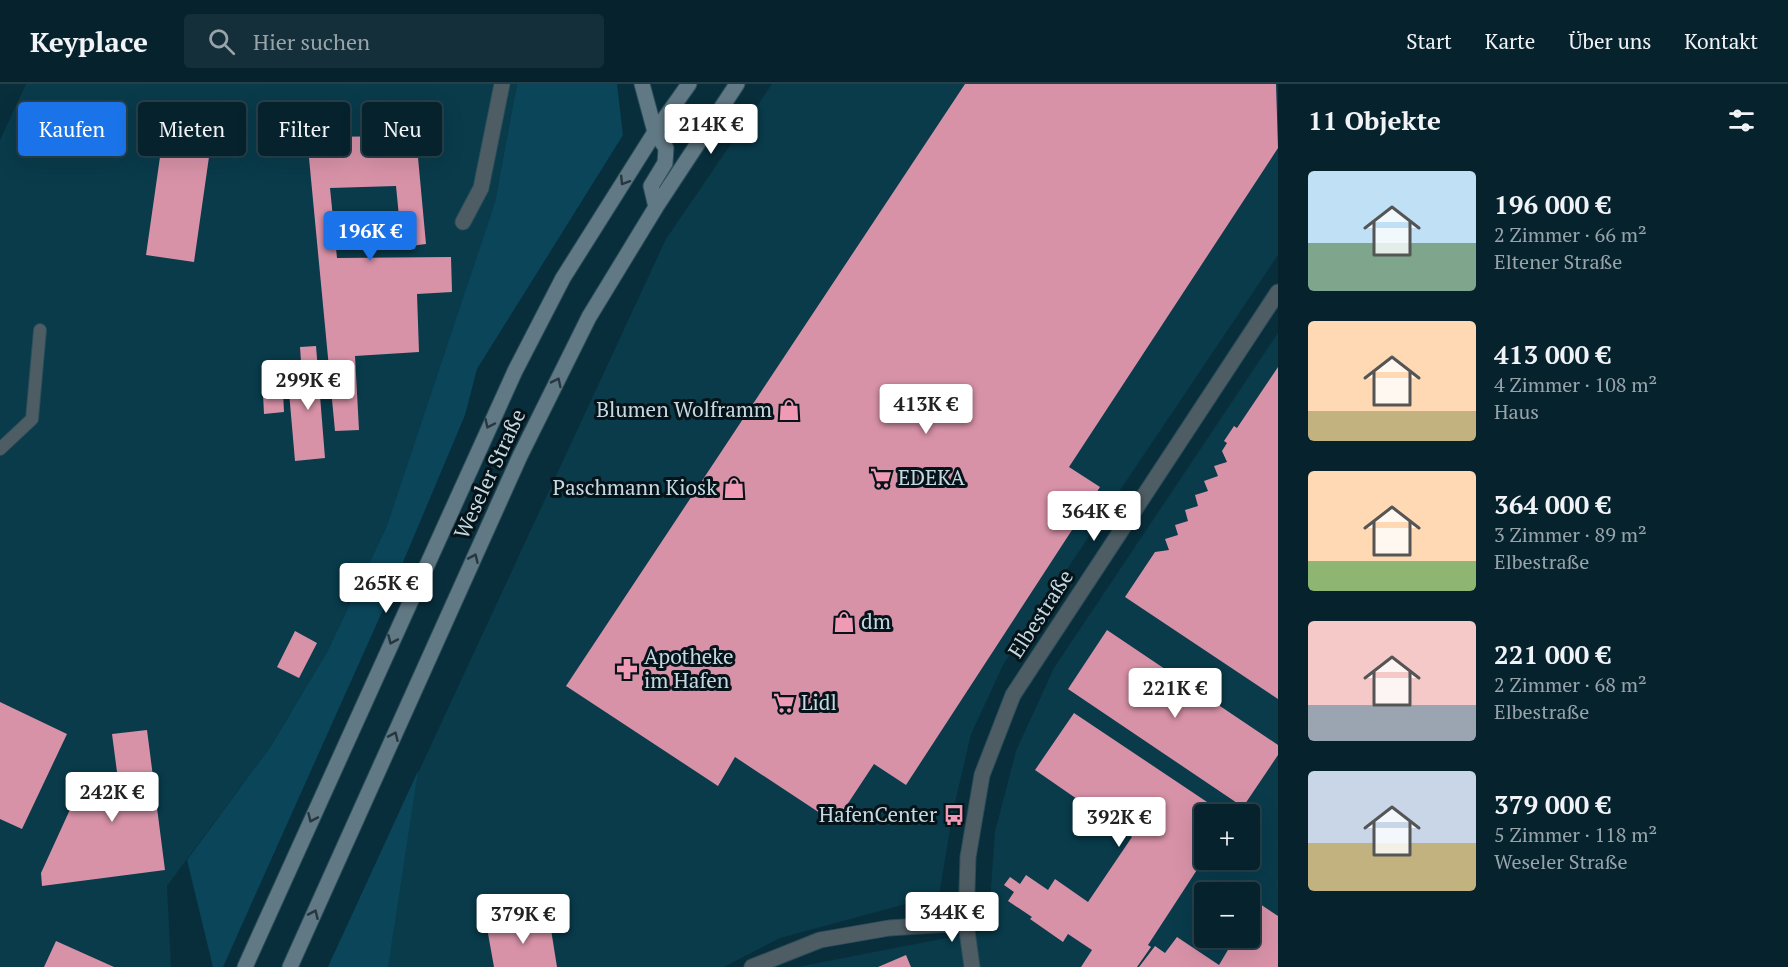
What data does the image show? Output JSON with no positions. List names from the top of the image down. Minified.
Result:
{"streets":{"main road":["Weseler Straße"],"street":["Elbestraße"]},"places":{"shop":["Blumen Wolframm","Paschmann Kiosk","dm"],"supermarket":["EDEKA","Lidl"],"pharmacy":["Apotheke im Hafen"],"bus stop":["HafenCenter"]},"page":{"header":"Keyplace","search":"Hier suchen","nav":["Start","Karte","Über uns","Kontakt"],"heading":"11 Objekte","chip":["Kaufen","Mieten","Filter","Neu"],"price":["214K €","196K €","299K €","413K €","364K €","265K €","221K €","242K €","392K €","344K €","379K €"],"list":[{"name":"196 000 €","note":"2 Zimmer · 66 m² · Eltener Straße"},{"name":"413 000 €","note":"4 Zimmer · 108 m² · Haus"},{"name":"364 000 €","note":"3 Zimmer · 89 m² · Elbestraße"},{"name":"221 000 €","note":"2 Zimmer · 68 m² · Elbestraße"},{"name":"379 000 €","note":"5 Zimmer · 118 m² · Weseler Straße"}],"map_buttons":["+","−"]}}
